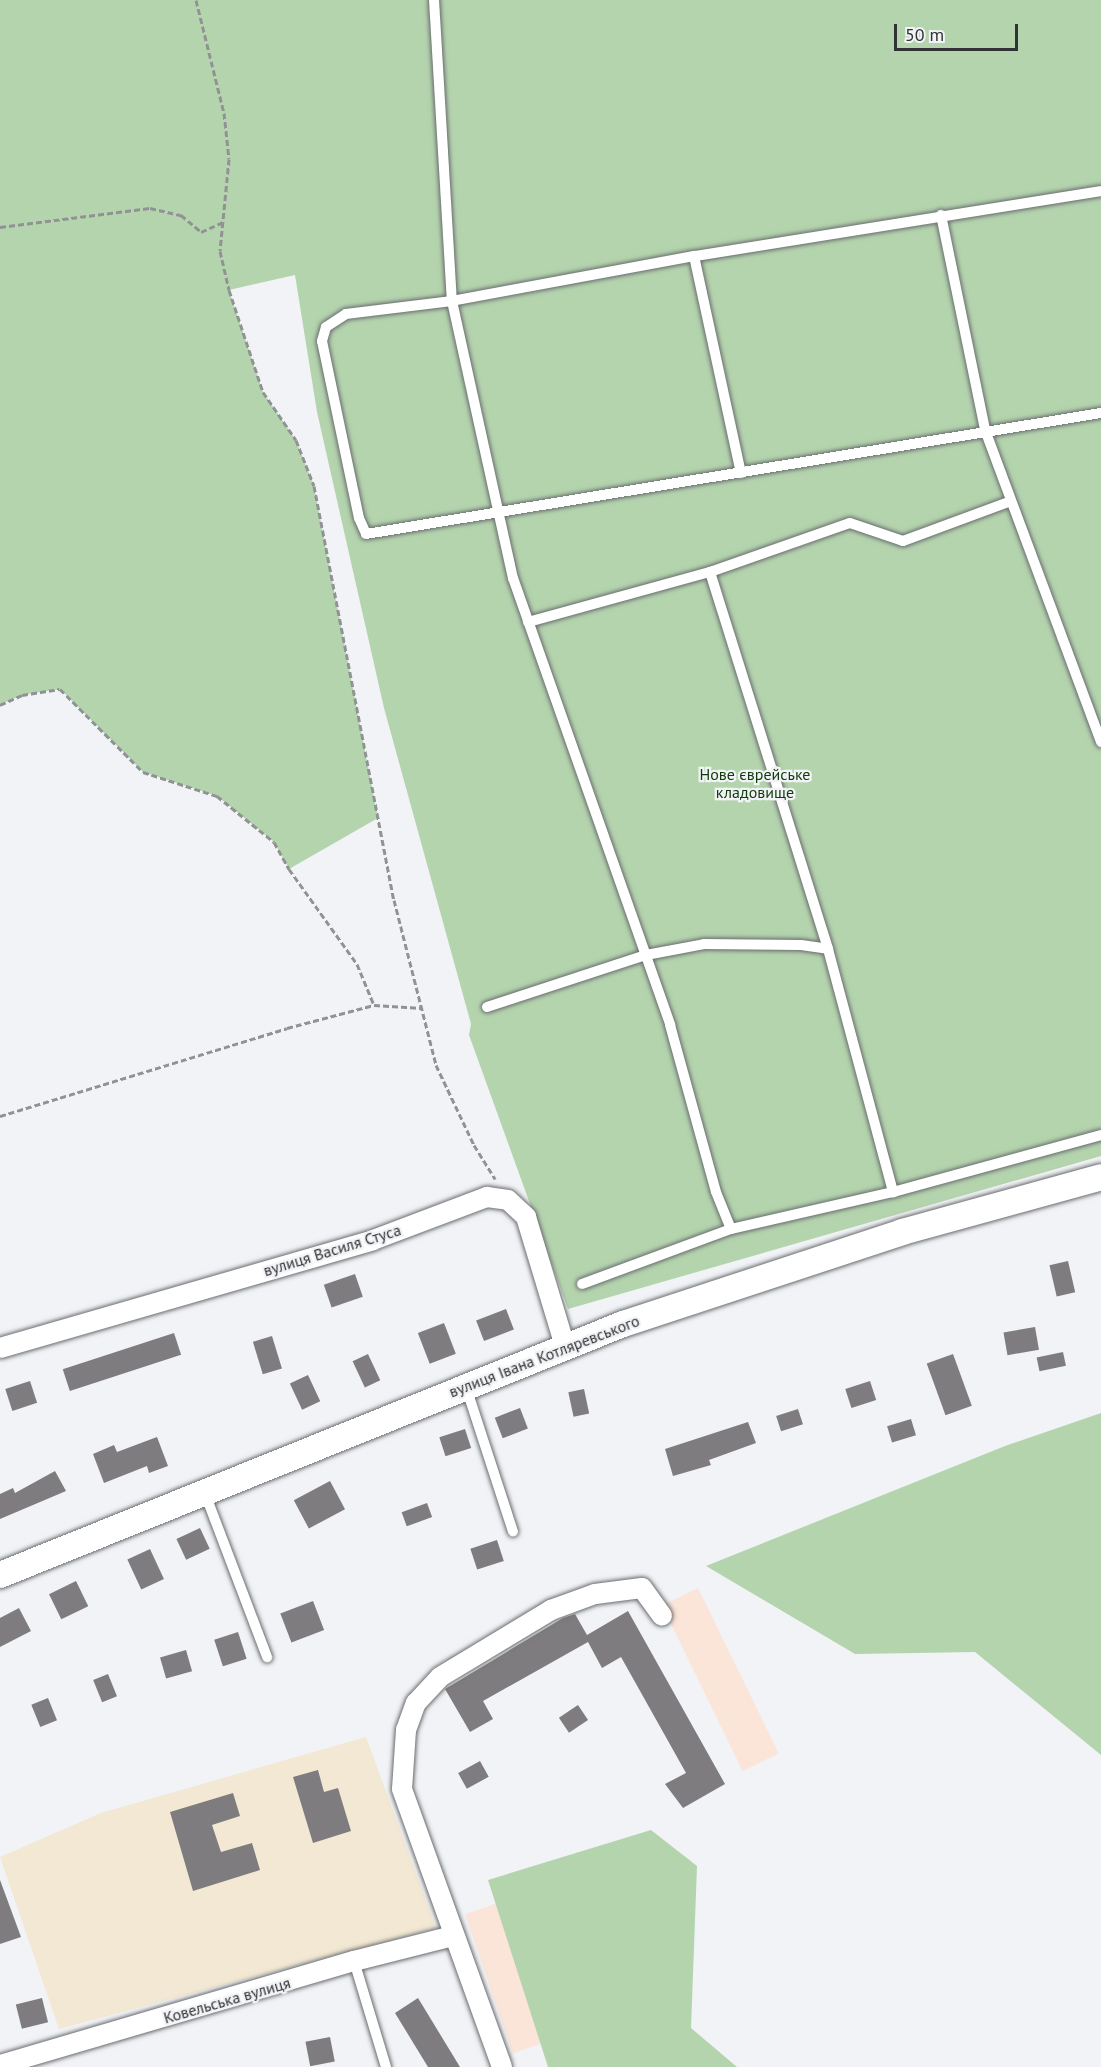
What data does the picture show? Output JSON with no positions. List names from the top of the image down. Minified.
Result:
{"streets":{"street":["вулиця Василя Стуса","вулиця Івана Котляревського","Ковельська вулиця"]},"parks":["Нове єврейське кладовище"],"scale_bar":"50 m"}
